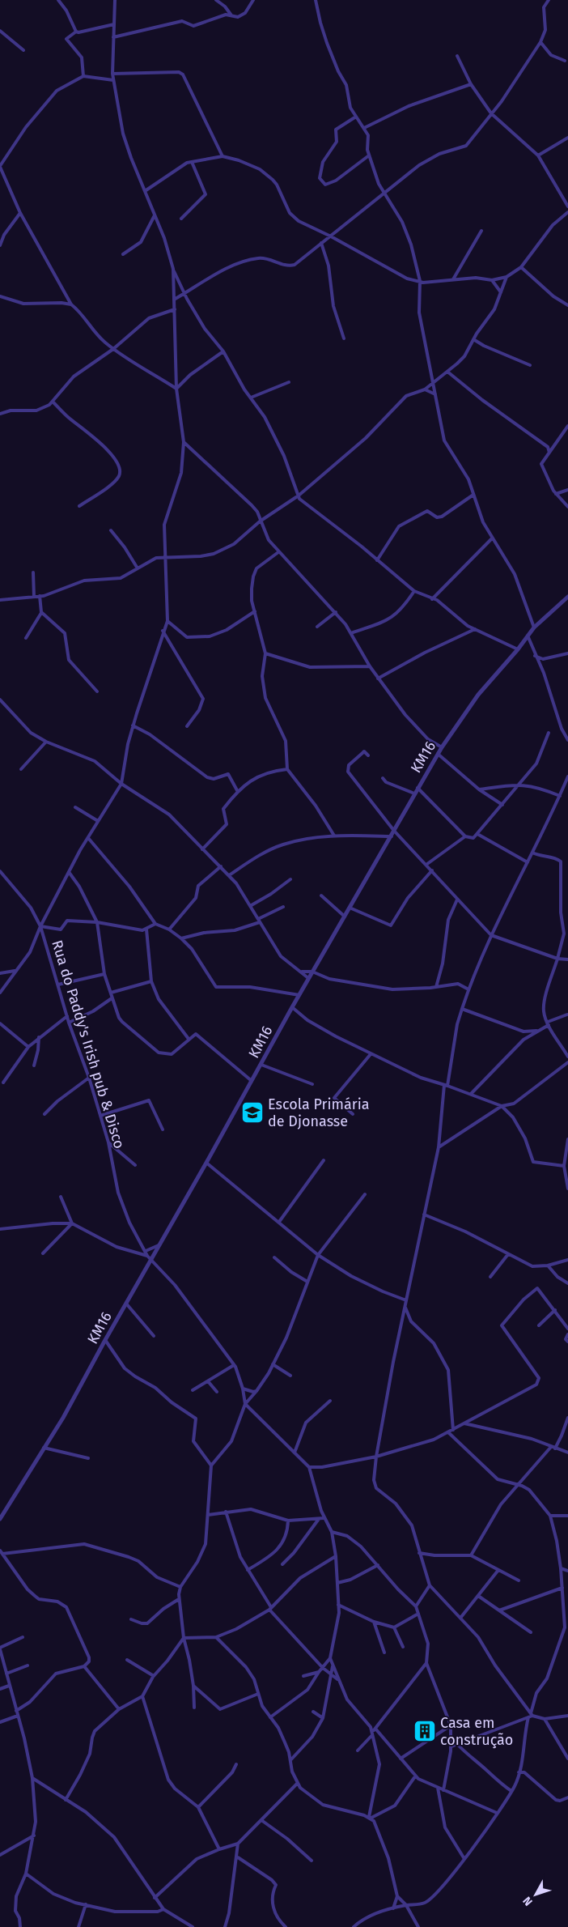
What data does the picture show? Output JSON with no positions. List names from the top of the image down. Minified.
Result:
{"streets":{"street":["KM16","Rua do Paddy's Irish pub & Disco"]},"crossings":[["KM16","Rua do Paddy's Irish pub & Disco"]],"places":{"school or university":["Escola Primária de Djonasse"],"building":["Casa em construção"]},"north":"bottom left"}
